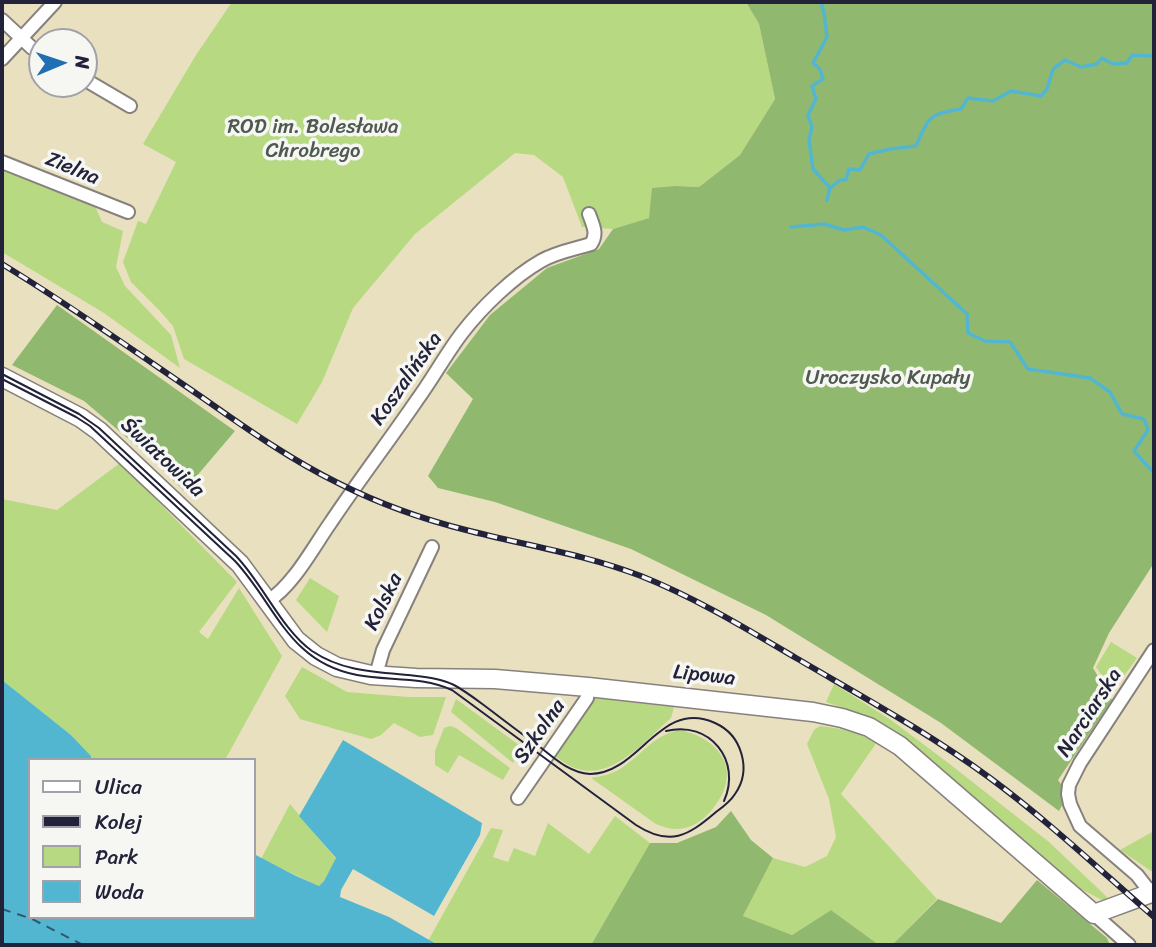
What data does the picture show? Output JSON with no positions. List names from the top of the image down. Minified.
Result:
{"streets":{"street":["Zielna","Koszalińska","Światowida","Kolska","Lipowa","Narciarska","Szkolna"]},"crossings":[["Koszalińska","Światowida"],["Koszalińska","Lipowa"],["Światowida","Lipowa"],["Kolska","Lipowa"],["Lipowa","Szkolna"]],"parks":["ROD im. Bolesława Chrobrego","Uroczysko Kupały"],"legend":["Ulica","Kolej","Park","Woda"],"north":"right"}
